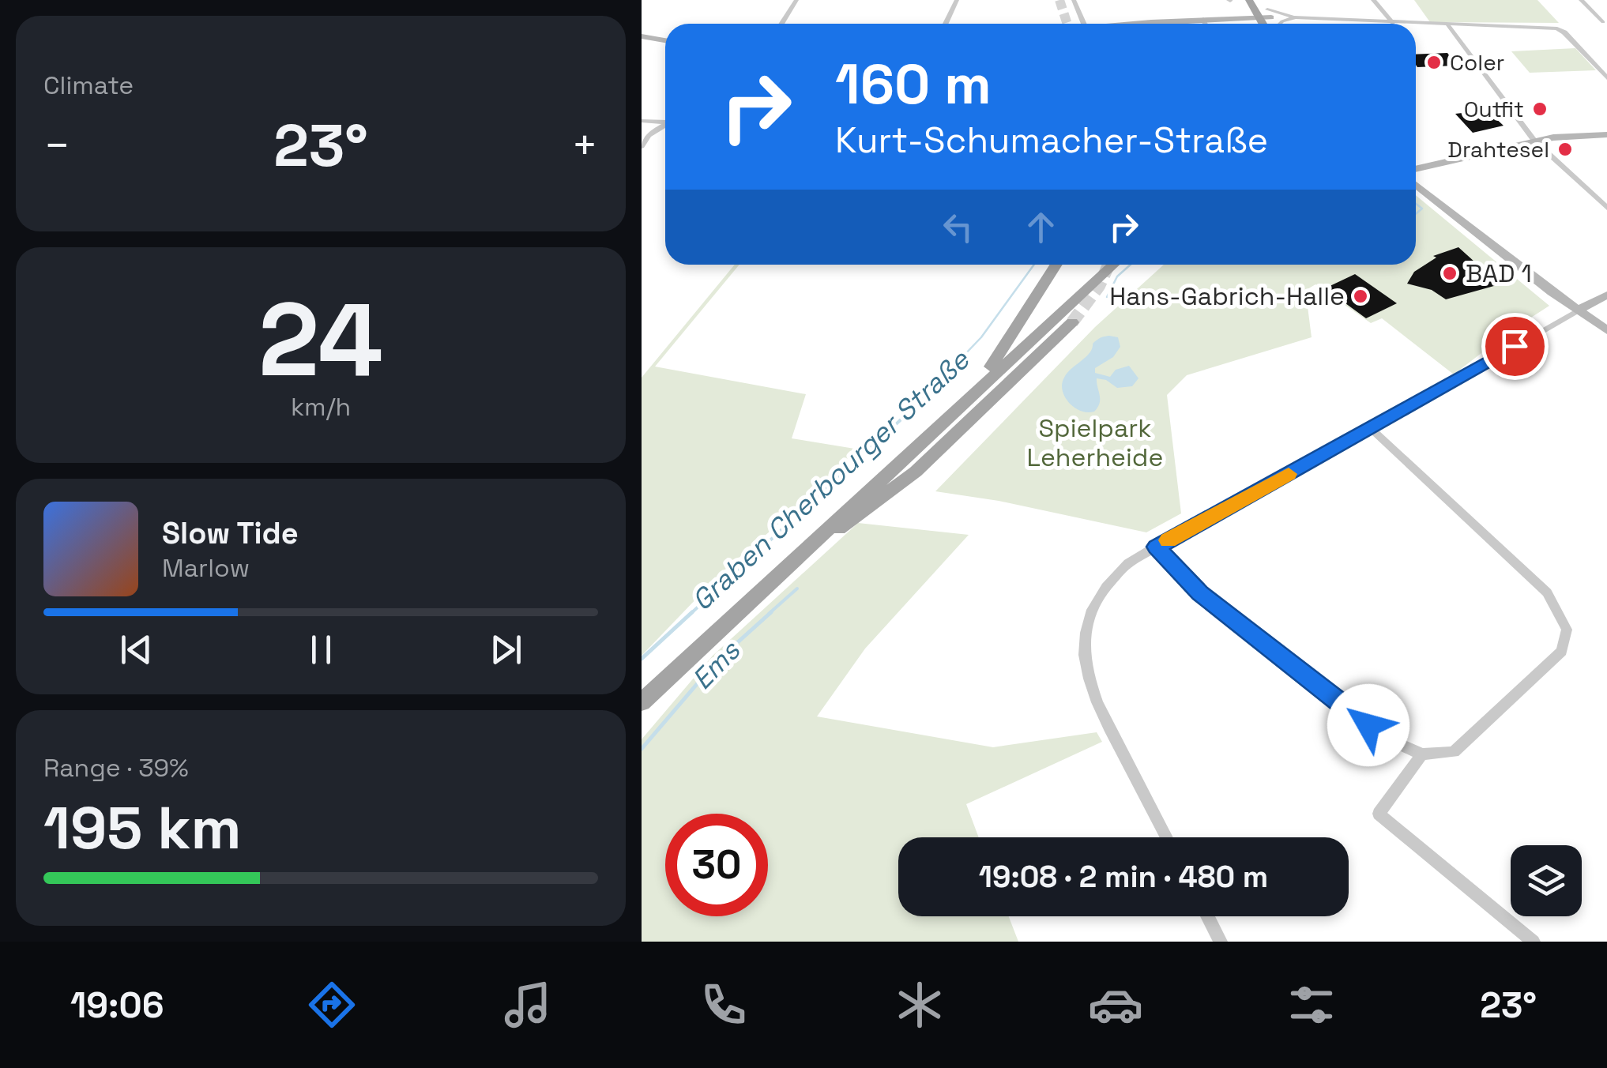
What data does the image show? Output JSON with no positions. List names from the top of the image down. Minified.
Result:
{"water":["Graben Cherbourger Straße","Ems"],"parks":["Spielpark Leherheide"],"places":["Coler","Outfit","Drahtesel","BAD 1","Hans-Gabrich-Halle"],"page":{"tile":["Climate",["24","km/h"],["Range · 39%","195 km"]],"turn":["160 m","Kurt-Schumacher-Straße"],"heat":["−","23°","+"],"song":["Slow Tide","Marlow"],"limit":"30","trip":"19:08 · 2 min · 480 m","tabs":["19:06","23°"]}}
